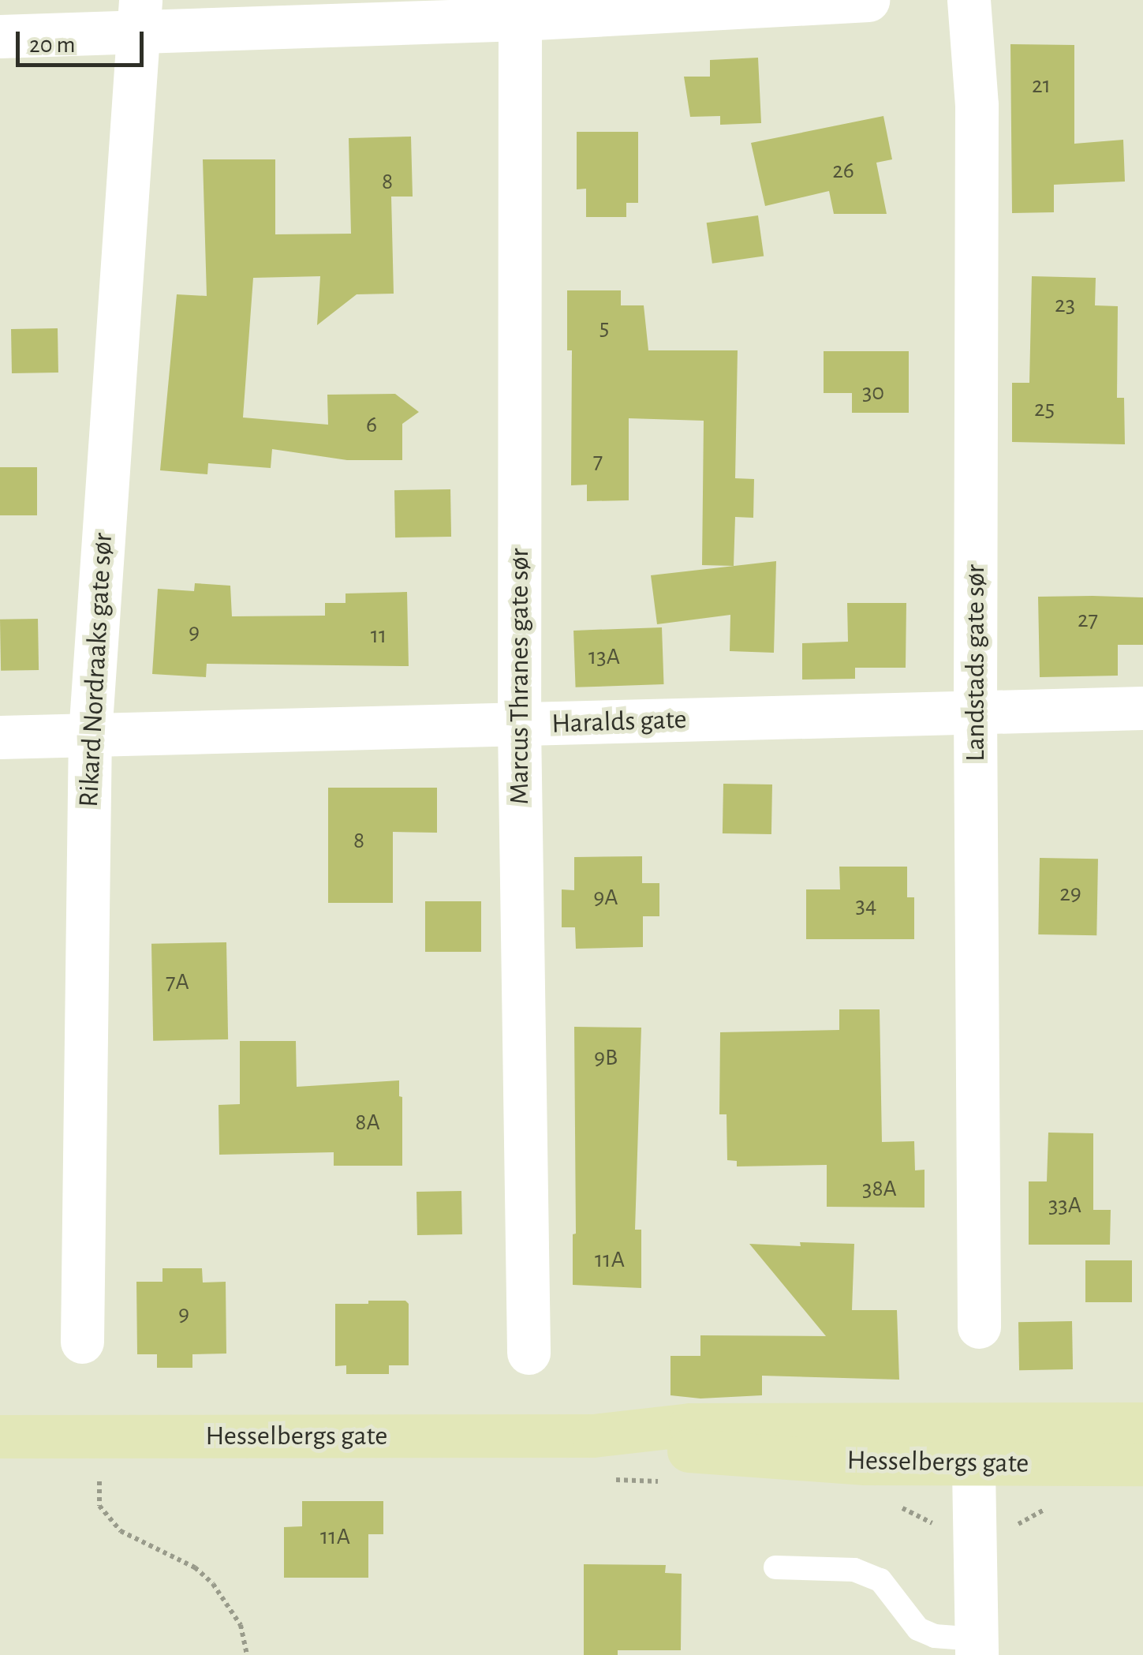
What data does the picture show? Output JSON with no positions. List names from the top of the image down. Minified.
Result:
{"streets":{"main road":["Hesselbergs gate"],"street":["Landstads gate sør","Rikard Nordraaks gate sør","Marcus Thranes gate sør","Haralds gate"]},"crossings":[["Landstads gate sør","Haralds gate"],["Rikard Nordraaks gate sør","Haralds gate"],["Marcus Thranes gate sør","Haralds gate"]],"house_numbers":["21","26","8","23","5","30","25","6","7","27","9","11","13A","8","29","9A","34","7A","9B","8A","38A","33A","11A","9","11A"],"scale_bar":"20 m"}
